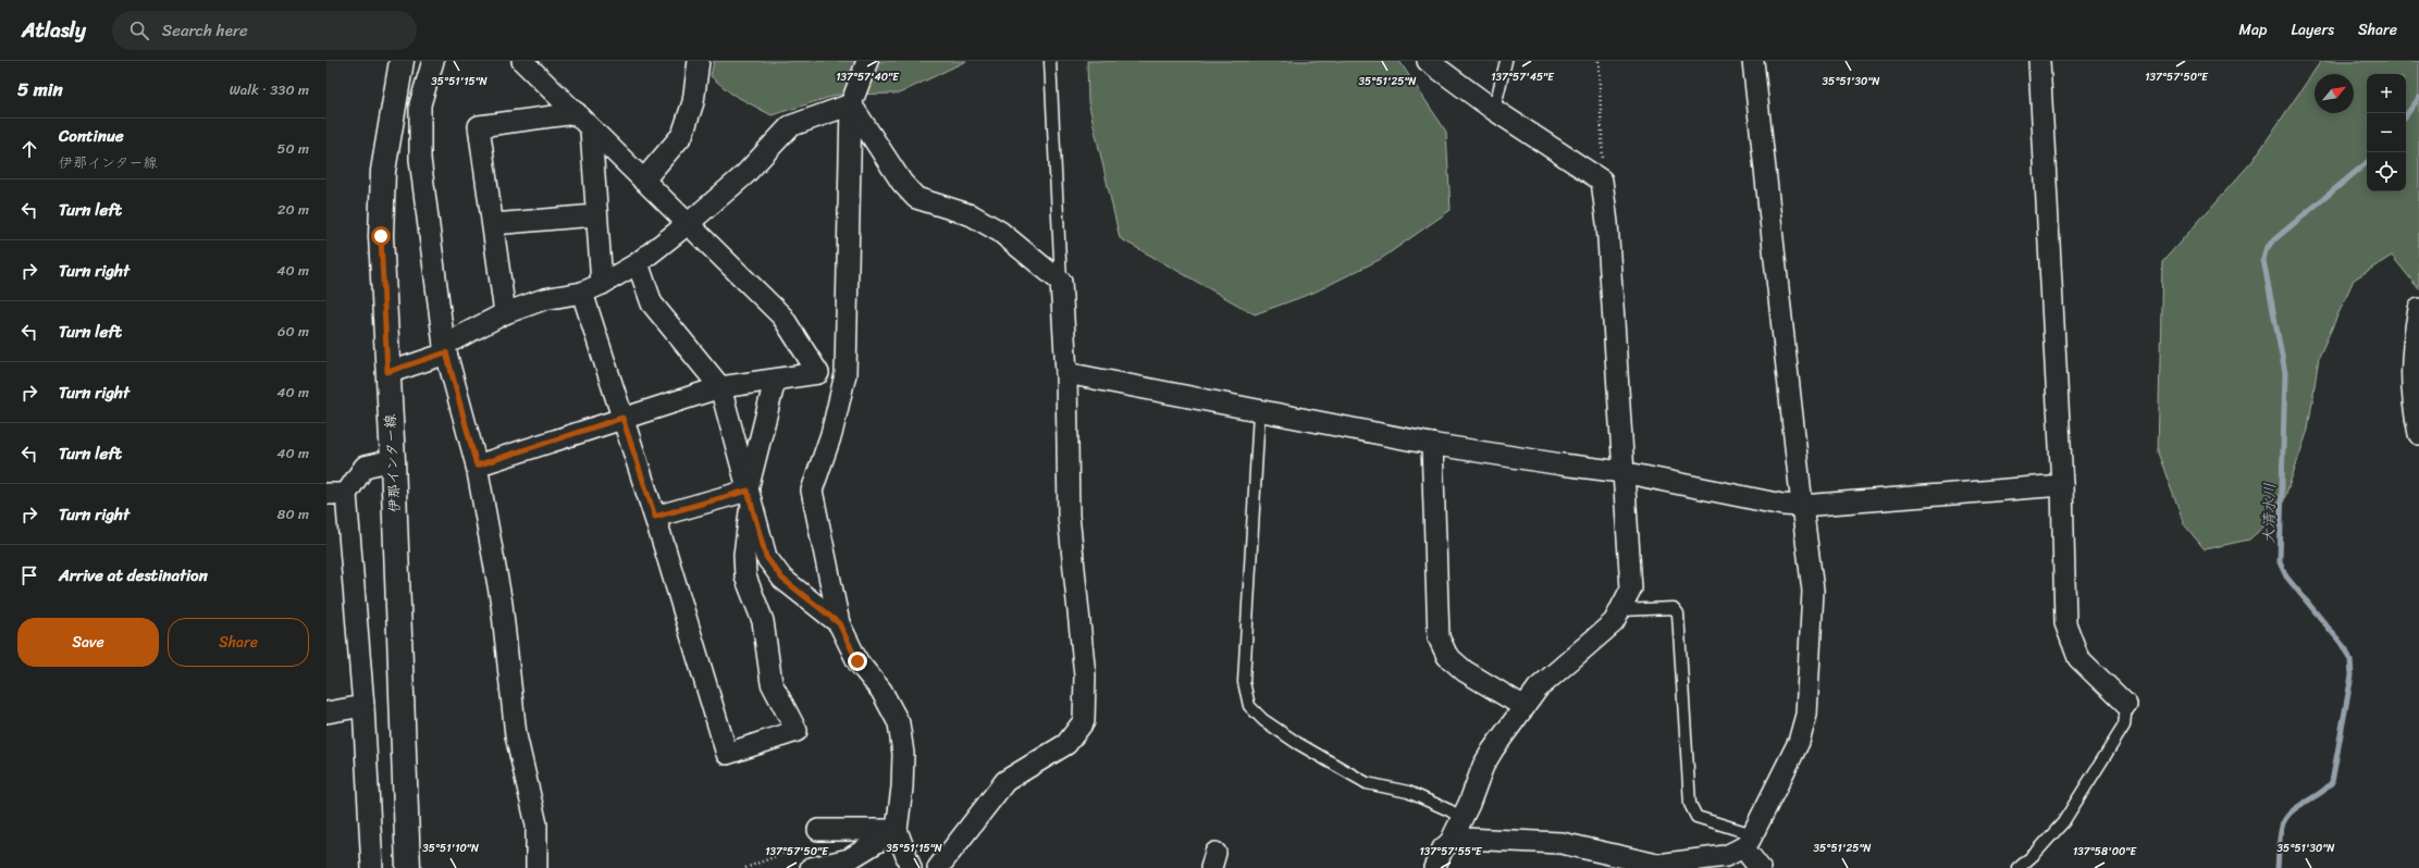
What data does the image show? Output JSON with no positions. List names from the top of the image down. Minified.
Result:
{"streets":{"main road":["伊那インター線"]},"water":["大清水川"],"north":"top right","page":{"header":"Atlasly","search":"Search here","nav":["Map","Layers","Share"],"heading":["5 min","Walk · 330 m"],"map_buttons":["+","−"],"list":[["Continue","伊那インター線","50 m"],["Turn left","20 m"],["Turn right","40 m"],["Turn left","60 m"],["Turn right","40 m"],["Turn left","40 m"],["Turn right","80 m"],"Arrive at destination"],"buttons":["Save","Share"]},"coordinates":["137°57'40\"E","137°57'45\"E","137°57'50\"E","35°51'15\"N","35°51'25\"N","35°51'30\"N","35°51'10\"N","137°57'55\"E","137°58'00\"E"]}
